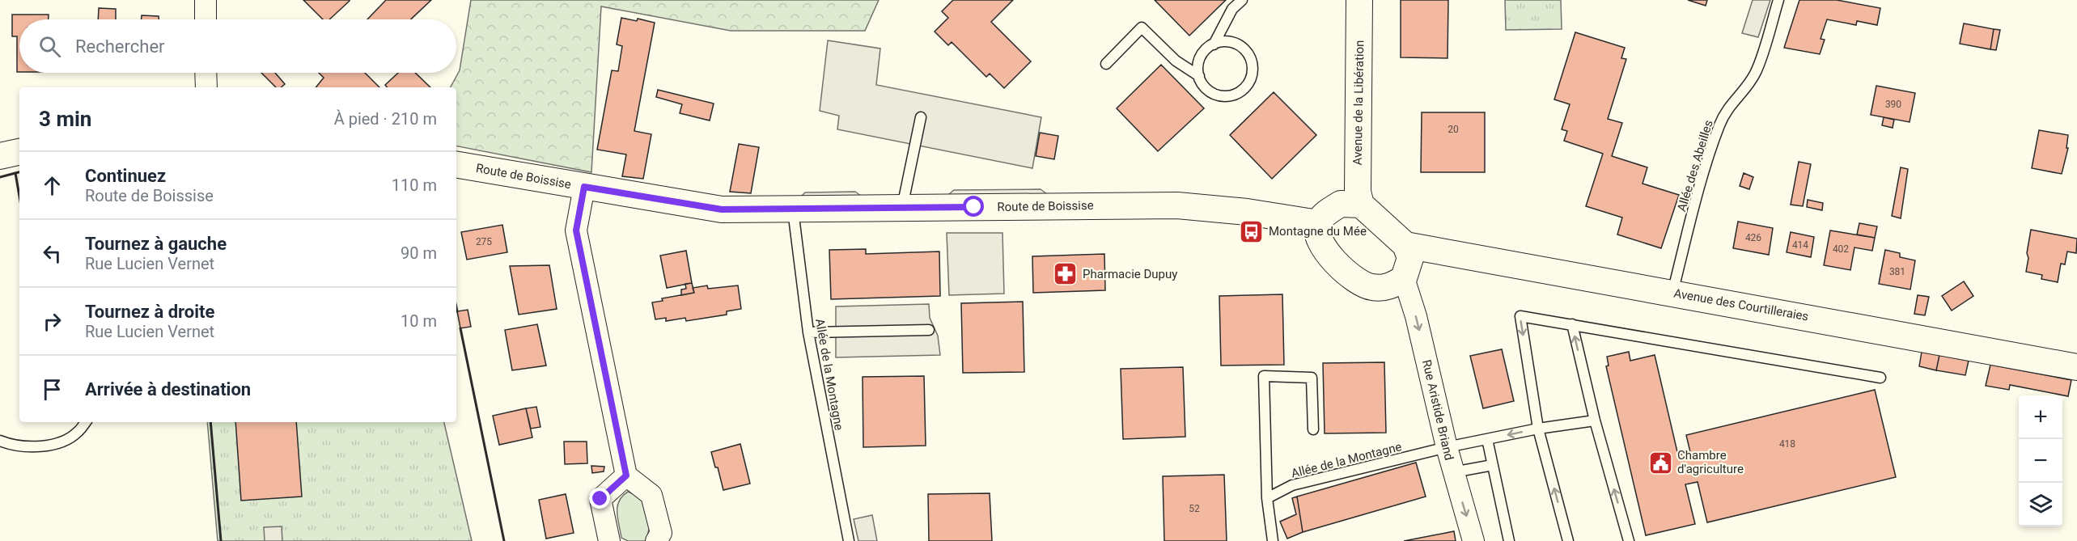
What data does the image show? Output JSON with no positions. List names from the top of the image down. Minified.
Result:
{"streets":{"street":["Avenue de la Libération","Route de Boissise","Avenue des Courtilleraies","Rue Aristide Briand"],"lane":["Allée des Abeilles","Allée de la Montagne"]},"crossings":[["Avenue de la Libération","Route de Boissise"],["Avenue de la Libération","Avenue des Courtilleraies"],["Avenue de la Libération","Rue Aristide Briand"],["Allée des Abeilles","Avenue des Courtilleraies"],["Route de Boissise","Avenue des Courtilleraies"],["Route de Boissise","Allée de la Montagne"],["Route de Boissise","Rue Aristide Briand"],["Avenue des Courtilleraies","Rue Aristide Briand"],["Allée de la Montagne","Rue Aristide Briand"]],"one_way":["Rue Aristide Briand"],"places":{"bus stop":["Montagne du Mée"],"pharmacy":["Pharmacie Dupuy"],"public building":["Chambre d'agriculture"]},"house_numbers":["390","20","426","275","414","402","381","418","52"],"page":{"search":"Rechercher","heading":["3 min","À pied · 210 m"],"list":[["Continuez","Route de Boissise","110 m"],["Tournez à gauche","Rue Lucien Vernet","90 m"],["Tournez à droite","Rue Lucien Vernet","10 m"],"Arrivée à destination"],"map_buttons":["+","−"]}}
